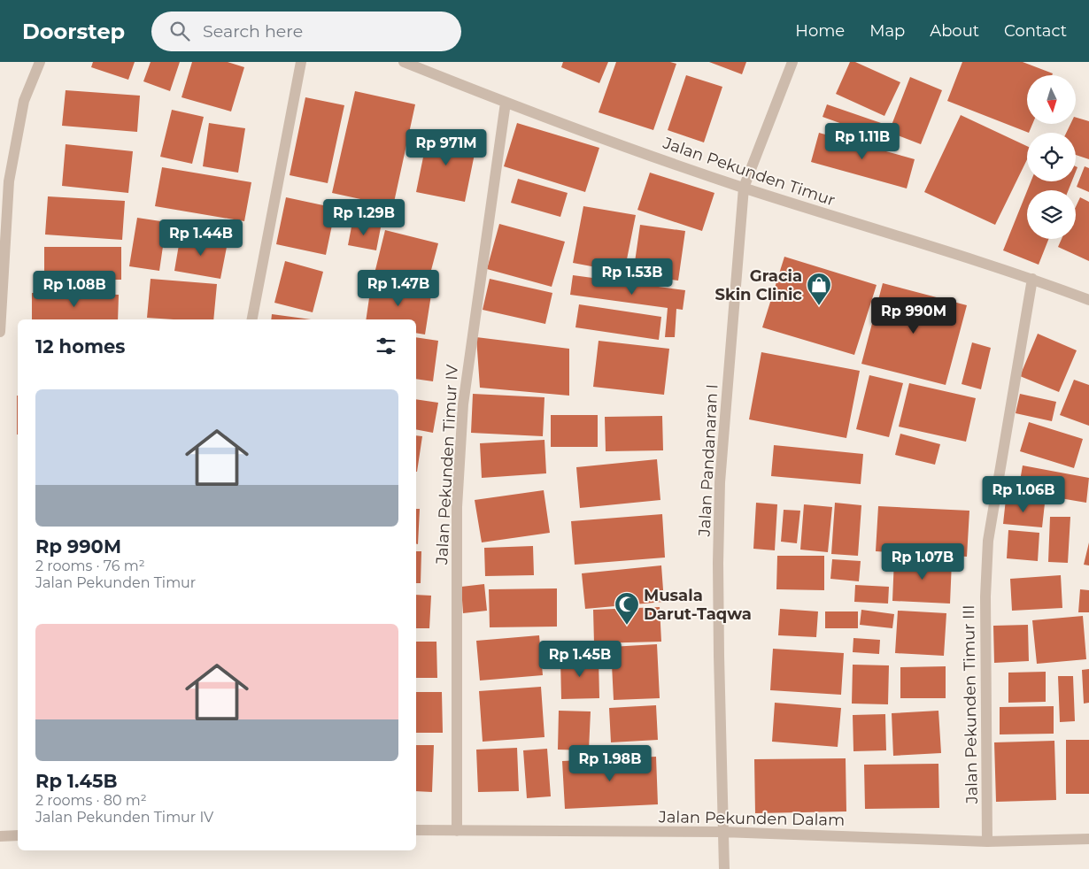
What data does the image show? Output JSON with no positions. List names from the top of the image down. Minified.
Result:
{"streets":{"street":["Jalan Pekunden Timur","Jalan Pandanaran I","Jalan Pekunden Timur IV","Jalan Pekunden Timur III","Jalan Pekunden Dalam"]},"crossings":[["Jalan Pekunden Timur","Jalan Pandanaran I"],["Jalan Pekunden Timur","Jalan Pekunden Timur IV"],["Jalan Pekunden Timur","Jalan Pekunden Timur III"],["Jalan Pandanaran I","Jalan Pekunden Dalam"],["Jalan Pekunden Timur IV","Jalan Pekunden Dalam"],["Jalan Pekunden Timur III","Jalan Pekunden Dalam"]],"places":{"shop":["Gracia Skin Clinic"],"mosque":["Musala Darut-Taqwa"]},"north":"bottom","page":{"header":"Doorstep","search":"Search here","nav":["Home","Map","About","Contact"],"price":["Rp 1.11B","Rp 971M","Rp 1.29B","Rp 1.44B","Rp 1.53B","Rp 1.47B","Rp 1.08B","Rp 990M","Rp 1.06B","Rp 1.07B","Rp 1.45B","Rp 1.98B"],"heading":"12 homes","list":[{"name":"Rp 990M","note":"2 rooms · 76 m² · Jalan Pekunden Timur"},{"name":"Rp 1.45B","note":"2 rooms · 80 m² · Jalan Pekunden Timur IV"}]}}
